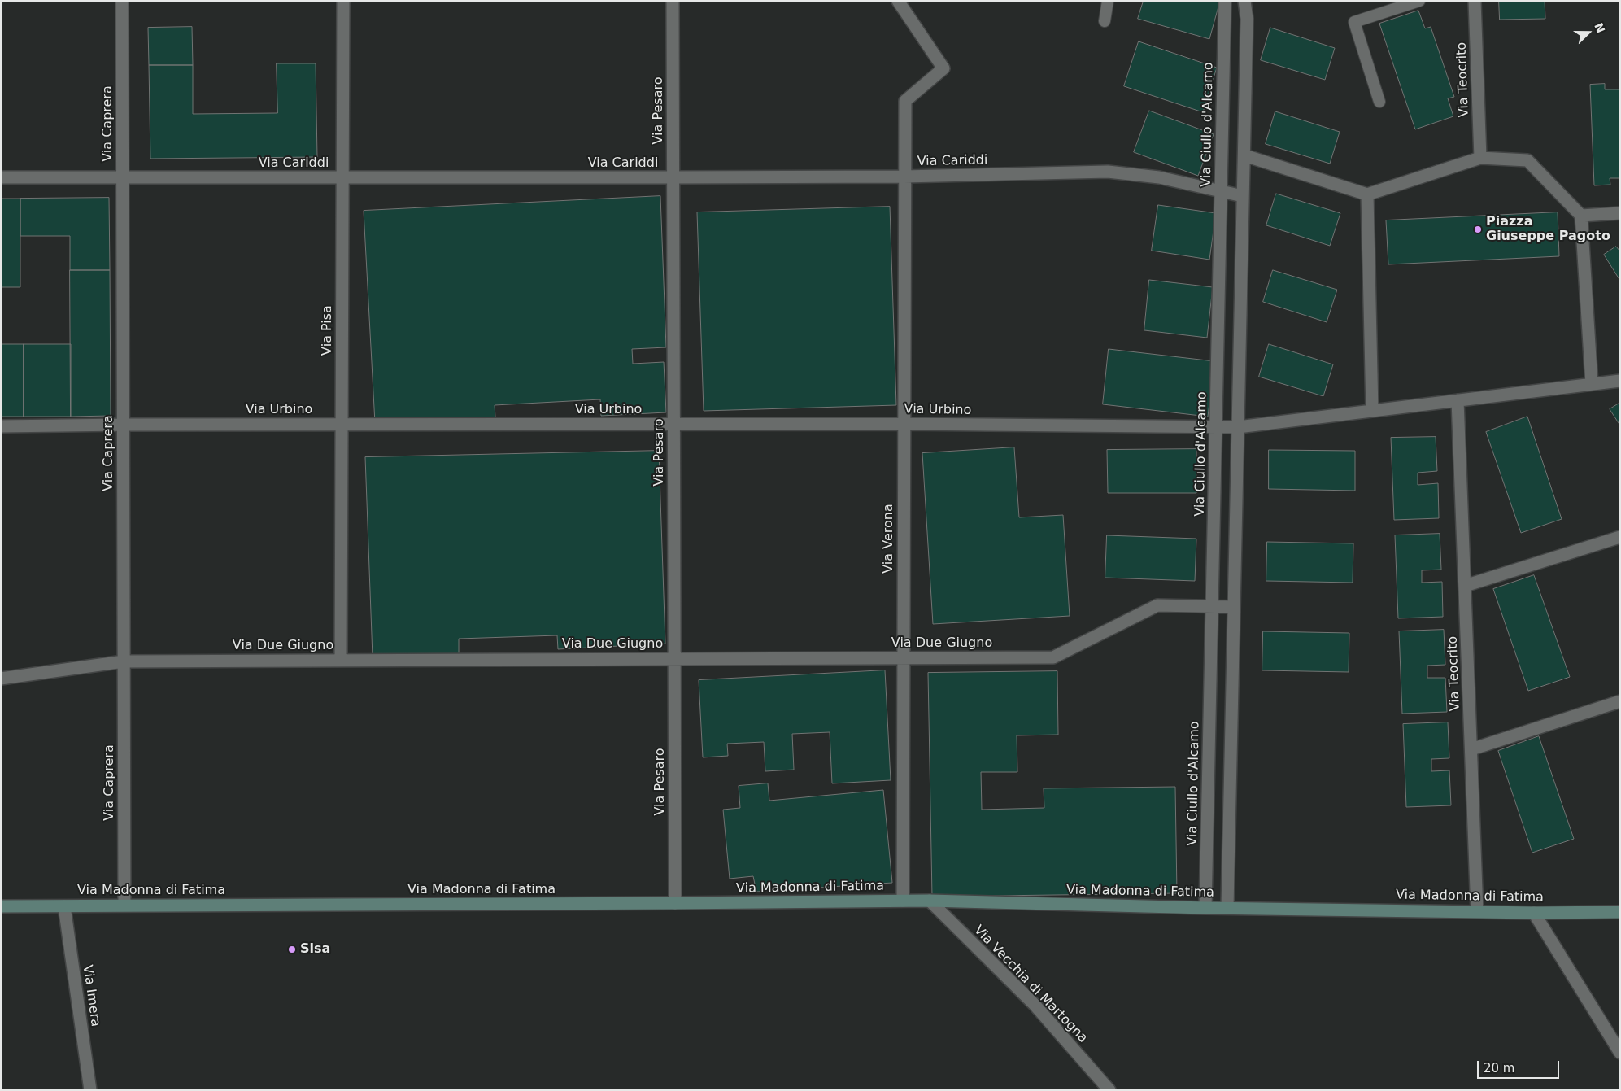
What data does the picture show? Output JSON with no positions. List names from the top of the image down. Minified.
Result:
{"streets":{"street":["Via Teocrito","Via Pesaro","Via Caprera","Via Ciullo d'Alcamo","Via Cariddi","Via Pisa","Via Urbino","Via Verona","Via Due Giugno","Via Madonna di Fatima","Via Vecchia di Martogna","Via Imera"]},"crossings":[["Via Teocrito","Via Urbino"],["Via Teocrito","Via Madonna di Fatima"],["Via Pesaro","Via Cariddi"],["Via Pesaro","Via Urbino"],["Via Pesaro","Via Due Giugno"],["Via Pesaro","Via Madonna di Fatima"],["Via Caprera","Via Cariddi"],["Via Caprera","Via Urbino"],["Via Caprera","Via Due Giugno"],["Via Caprera","Via Madonna di Fatima"],["Via Ciullo d'Alcamo","Via Cariddi"],["Via Ciullo d'Alcamo","Via Urbino"],["Via Ciullo d'Alcamo","Via Due Giugno"],["Via Ciullo d'Alcamo","Via Madonna di Fatima"],["Via Cariddi","Via Pisa"],["Via Cariddi","Via Verona"],["Via Pisa","Via Urbino"],["Via Pisa","Via Due Giugno"],["Via Urbino","Via Verona"],["Via Verona","Via Due Giugno"],["Via Verona","Via Madonna di Fatima"],["Via Madonna di Fatima","Via Vecchia di Martogna"],["Via Madonna di Fatima","Via Imera"]],"places":["Piazza Giuseppe Pagoto","Sisa"],"scale_bar":"20 m","north":"right"}
